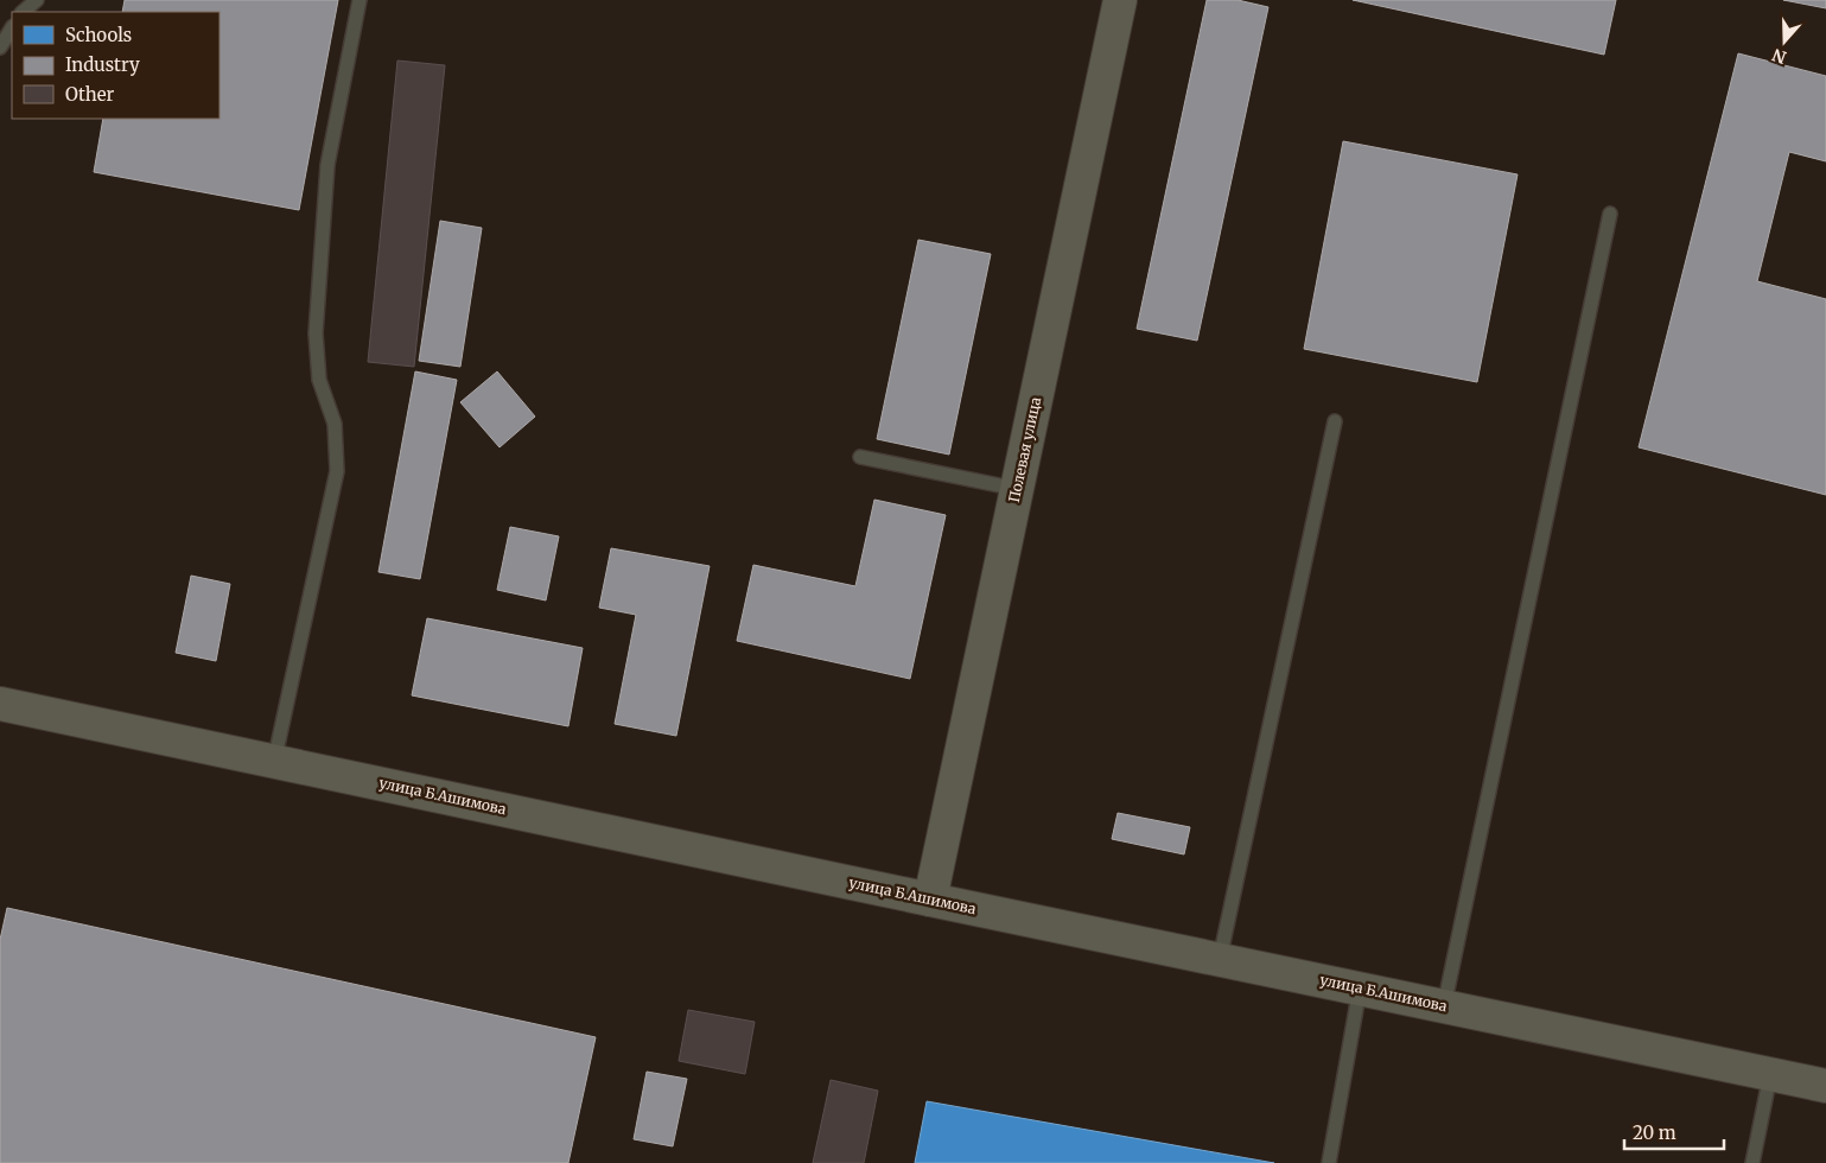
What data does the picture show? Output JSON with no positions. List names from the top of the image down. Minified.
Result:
{"streets":{"street":["Полевая улица","улица Б.Ашимова"]},"crossings":[["Полевая улица","улица Б.Ашимова"]],"legend":["Schools","Industry","Other"],"scale_bar":"20 m","north":"bottom"}
